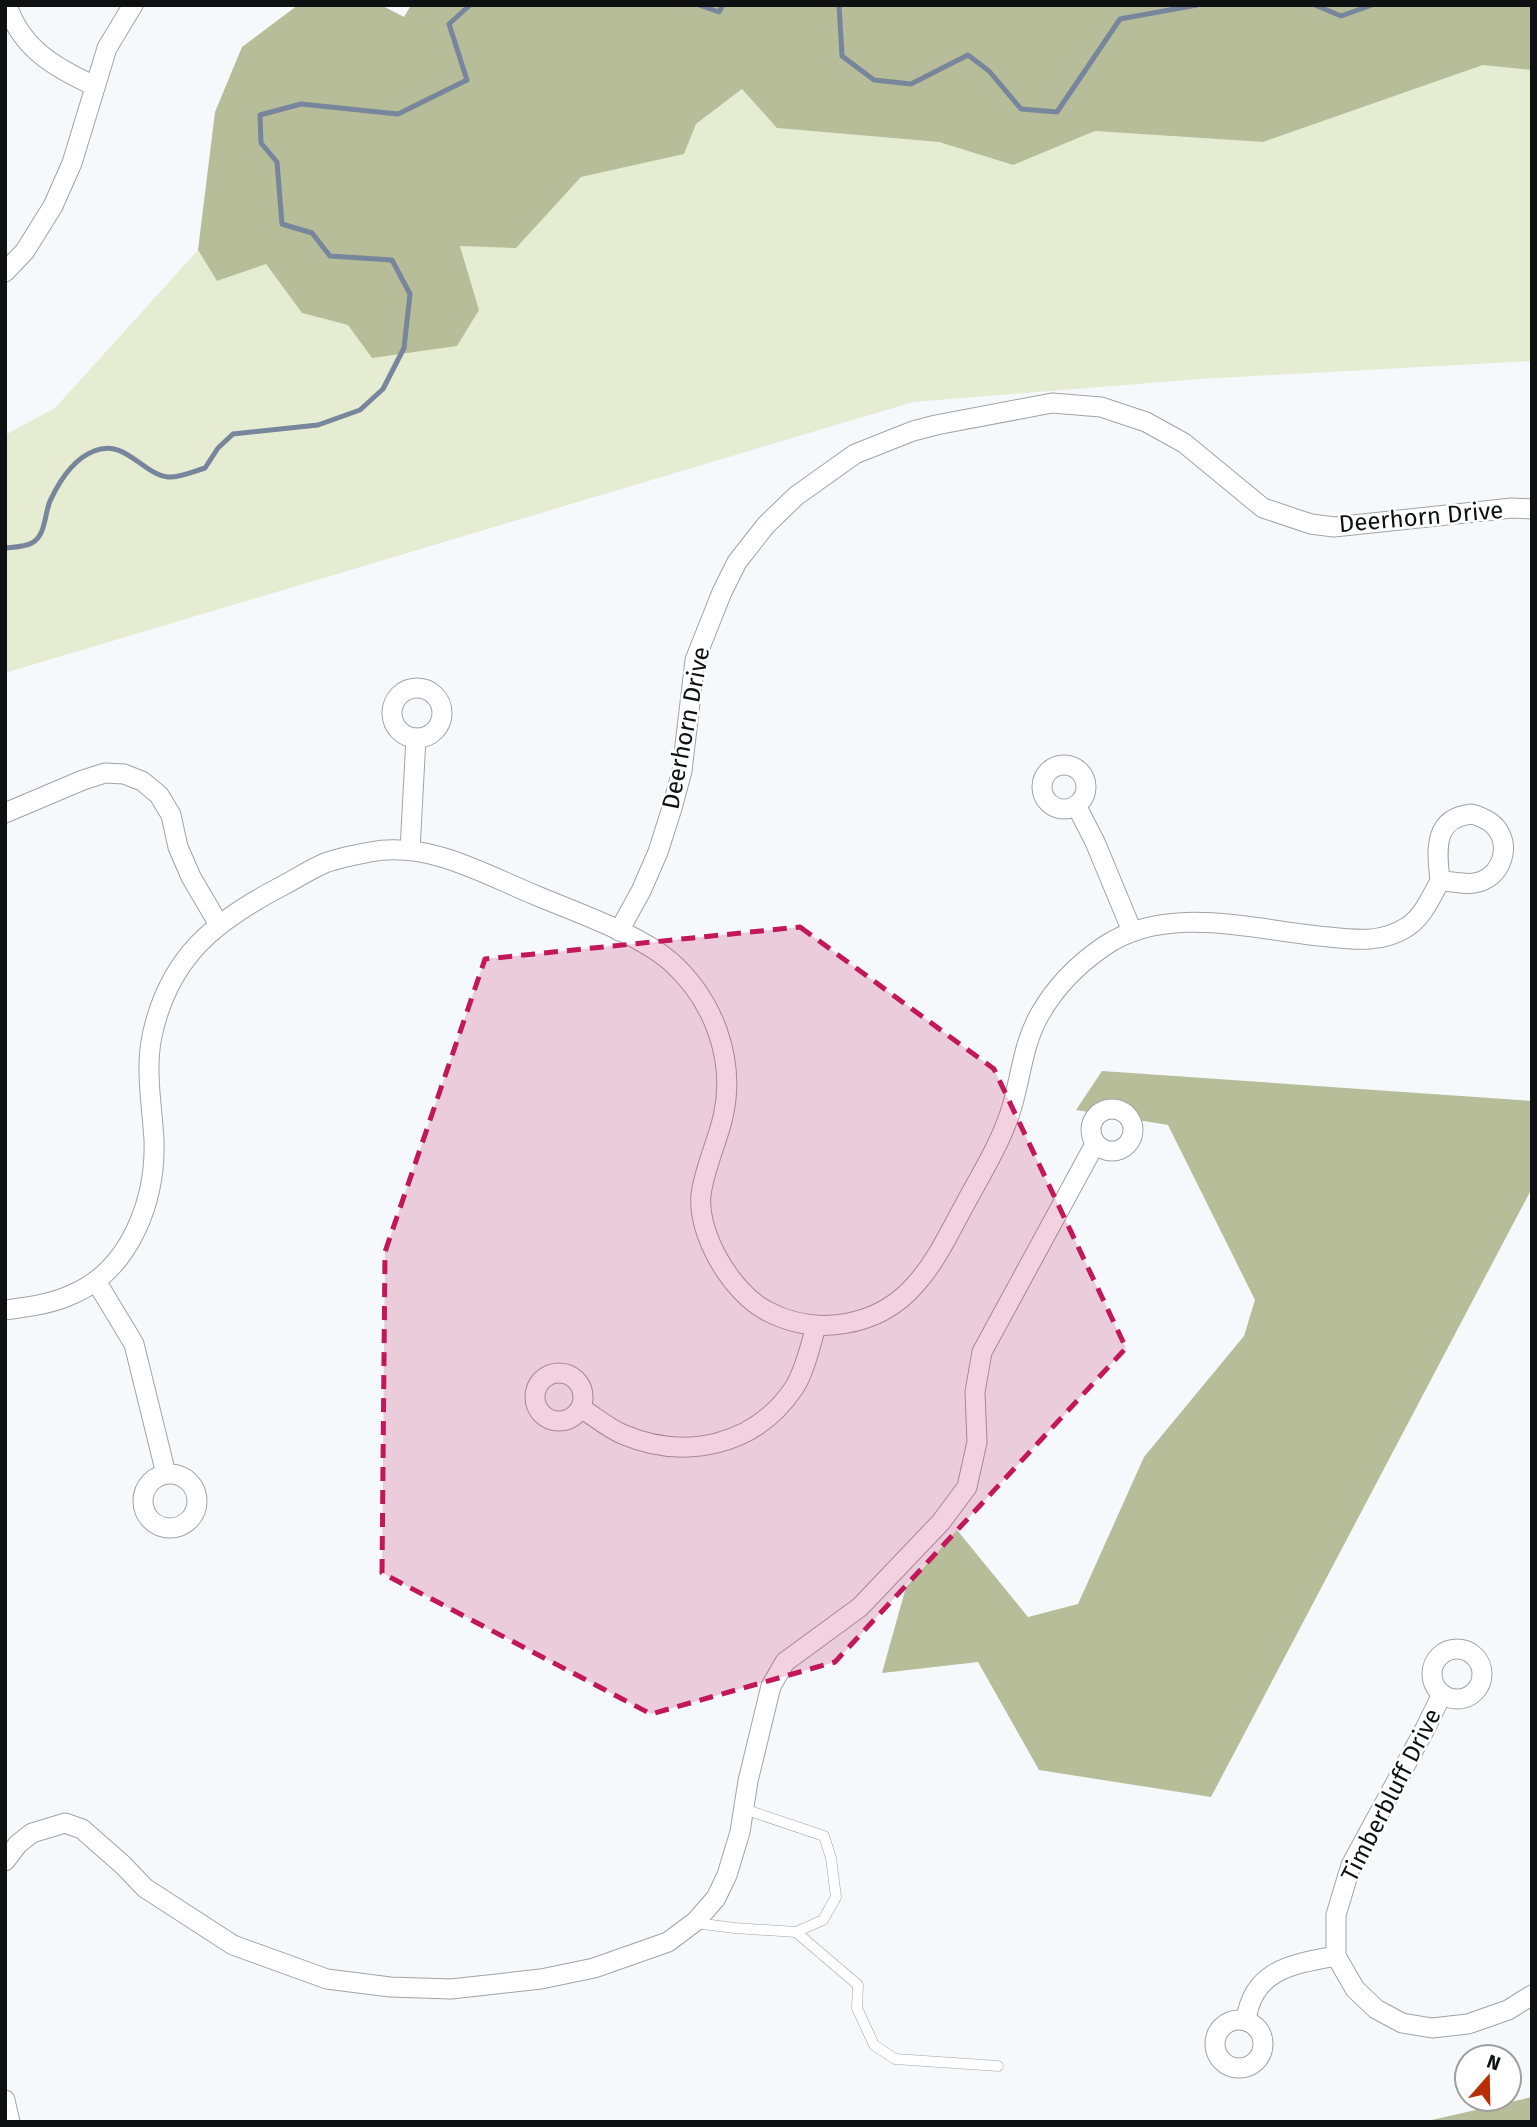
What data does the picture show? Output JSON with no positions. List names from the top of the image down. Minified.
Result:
{"streets":{"street":["Deerhorn Drive","Timberbluff Drive"]},"north":"top"}
